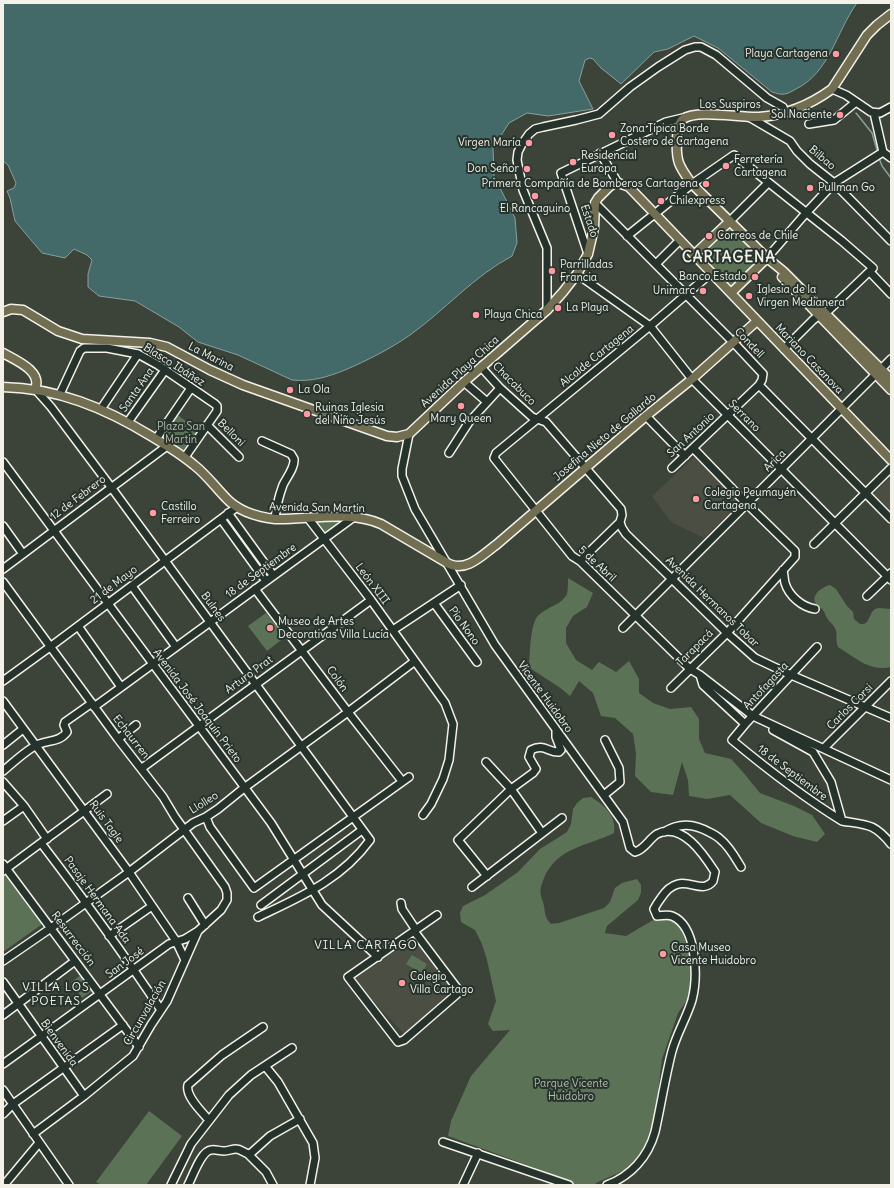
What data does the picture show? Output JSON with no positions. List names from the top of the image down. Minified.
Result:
{"streets":{"main road":["Los Suspiros","La Marina","Mariano Casanova","Avenida Playa Chica","Josefina Nieto de Gallardo","Avenida San Martín"],"street":["Bilbao","Estado","Condell","Alcalde Cartagena","Blasco Ibáñez","Chacabuco","Santa Ana","Serrano","Belloni","San Antonio","Arica","12 de Febrero","5 de Abril","18 de Septiembre","León XIII","21 de Mayo","Avenida Hermanos Tobar","Bulnes","Pío Nono","Tarapacá","Arturo Prat","Colón","Antofagasta","Vicente Huidobro","Avenida José Joaquín Prieto","Carlos Corsi","Echaurren","Llolleo","Ruis Tagle","Pasaje Hermana Ada","Resurrección","San José","Circunvalación","Bienvenida"]},"crossings":[["Los Suspiros","Bilbao"],["Los Suspiros","Estado"],["Estado","Avenida Playa Chica"],["Condell","Alcalde Cartagena"],["Condell","Avenida Playa Chica"],["Condell","San Antonio"],["Condell","Josefina Nieto de Gallardo"],["Alcalde Cartagena","Mariano Casanova"],["Alcalde Cartagena","Chacabuco"],["Alcalde Cartagena","Serrano"],["Alcalde Cartagena","5 de Abril"],["La Marina","Avenida Playa Chica"],["La Marina","Vicente Huidobro"],["Mariano Casanova","Josefina Nieto de Gallardo"],["Mariano Casanova","Arica"],["Blasco Ibáñez","Santa Ana"],["Blasco Ibáñez","Belloni"],["Blasco Ibáñez","Avenida San Martín"],["Avenida Playa Chica","Chacabuco"],["Avenida Playa Chica","Serrano"],["Avenida Playa Chica","Vicente Huidobro"],["Chacabuco","Josefina Nieto de Gallardo"],["Chacabuco","Avenida Hermanos Tobar"],["Santa Ana","Avenida San Martín"],["Serrano","San Antonio"],["Serrano","Josefina Nieto de Gallardo"],["Serrano","Arica"],["San Antonio","Tarapacá"],["Josefina Nieto de Gallardo","Avenida San Martín"],["Josefina Nieto de Gallardo","5 de Abril"],["Arica","5 de Abril"],["Arica","Avenida Hermanos Tobar"],["Arica","Tarapacá"],["12 de Febrero","Avenida San Martín"],["12 de Febrero","Bulnes"],["12 de Febrero","Avenida José Joaquín Prieto"],["Avenida San Martín","18 de Septiembre"],["Avenida San Martín","León XIII"],["Avenida San Martín","21 de Mayo"],["Avenida San Martín","Bulnes"],["Avenida San Martín","Vicente Huidobro"],["5 de Abril","Tarapacá"],["5 de Abril","Antofagasta"],["5 de Abril","Carlos Corsi"],["18 de Septiembre","León XIII"],["18 de Septiembre","Bulnes"],["18 de Septiembre","Colón"],["18 de Septiembre","Antofagasta"],["18 de Septiembre","Avenida José Joaquín Prieto"],["18 de Septiembre","Echaurren"],["18 de Septiembre","Ruis Tagle"],["León XIII","Arturo Prat"],["León XIII","Llolleo"],["21 de Mayo","Bulnes"],["21 de Mayo","Avenida José Joaquín Prieto"],["21 de Mayo","Echaurren"],["Avenida Hermanos Tobar","Tarapacá"],["Avenida Hermanos Tobar","Antofagasta"],["Avenida Hermanos Tobar","Carlos Corsi"],["Bulnes","Arturo Prat"],["Bulnes","Colón"],["Bulnes","Avenida José Joaquín Prieto"],["Bulnes","Llolleo"],["Arturo Prat","Colón"],["Arturo Prat","Avenida José Joaquín Prieto"],["Arturo Prat","Echaurren"],["Colón","Llolleo"],["Avenida José Joaquín Prieto","Llolleo"],["Echaurren","Llolleo"],["Echaurren","San José"],["Llolleo","Ruis Tagle"],["Llolleo","Pasaje Hermana Ada"],["Llolleo","Resurrección"],["Ruis Tagle","San José"],["Ruis Tagle","Circunvalación"],["Pasaje Hermana Ada","San José"],["Pasaje Hermana Ada","Circunvalación"],["Resurrección","San José"],["Resurrección","Circunvalación"],["San José","Circunvalación"],["San José","Bienvenida"],["Circunvalación","Bienvenida"]],"districts":["CARTAGENA","VILLA CARTAGO","VILLA LOS POETAS"],"parks":["Plaza San Martín","Parque Vicente Huidobro"],"places":["Playa Cartagena","Sol Naciente","Zona Típica Borde Costero de Cartagena","Virgen María","Residencial Europa","Ferretería Cartagena","Don Señor","Primera Compañía de Bomberos Cartagena","Pullman Go","El Rancaguino","Chilexpress","Correos de Chile","Parrilladas Francia","Banco Estado","Unimarc","Iglesia de la Virgen Medianera","La Playa","Playa Chica","La Ola","Mary Queen","Ruinas Iglesia del Niño Jesús","Colegio Peumayén Cartagena","Castillo Ferreiro","Museo de Artes Decorativas Villa Lucía","Casa Museo Vicente Huidobro","Colegio Villa Cartago"]}
